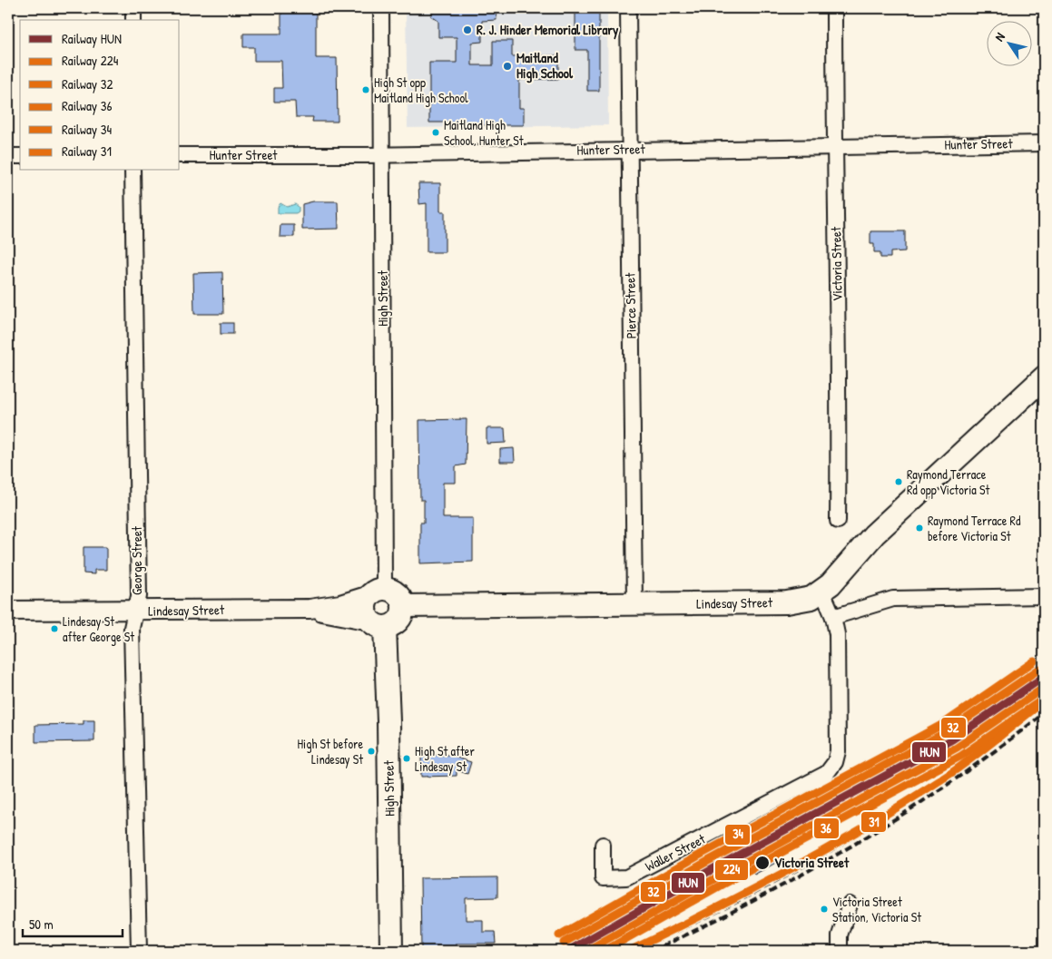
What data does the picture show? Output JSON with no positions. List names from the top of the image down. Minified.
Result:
{"streets":{"main road":["High Street","Lindesay Street"],"street":["Hunter Street","Victoria Street","Pierce Street","George Street","Waller Street"]},"crossings":[["Hunter Street","Victoria Street"],["Hunter Street","High Street"],["Hunter Street","Pierce Street"],["High Street","Lindesay Street"],["Pierce Street","Lindesay Street"],["George Street","Lindesay Street"]],"places":["R. J. Hinder Memorial Library","Maitland High School","High St opp Maitland High School","Maitland High School, Hunter St","Raymond Terrace Rd opp Victoria St","Raymond Terrace Rd before Victoria St","Lindesay St after George St","High St before Lindesay St","High St after Lindesay St","Victoria Street","Victoria Street Station, Victoria St"],"lines":["rail line 34","rail line 32","rail line HUN","rail line 224","rail line 36","rail line 31"],"legend":["Railway HUN","Railway 224","Railway 32","Railway 36","Railway 34","Railway 31"],"scale_bar":"50 m","north":"top left"}
